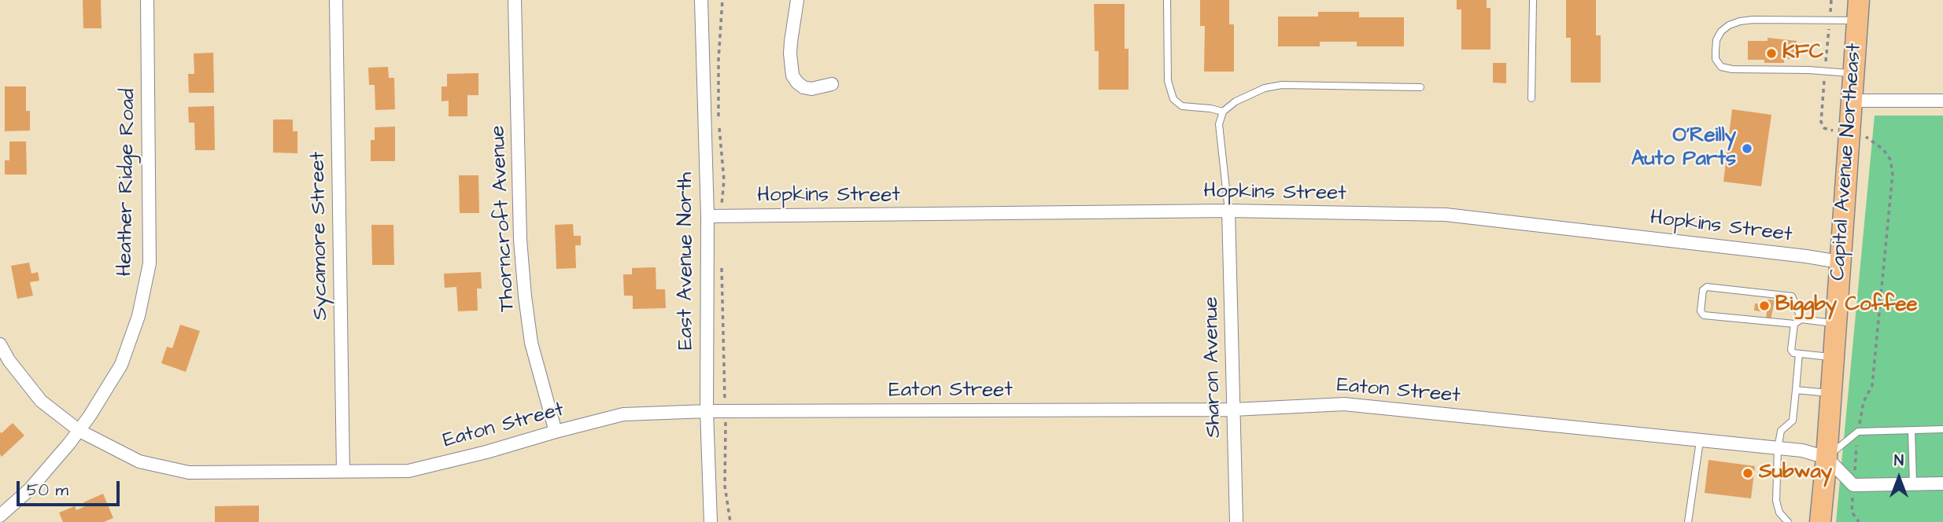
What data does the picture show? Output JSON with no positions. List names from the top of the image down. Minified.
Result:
{"streets":{"main road":["Capital Avenue Northeast"],"street":["Heather Ridge Road","Hopkins Street","Thorncroft Avenue","Sycamore Street","East Avenue North","Sharon Avenue","Eaton Street"]},"crossings":[["Capital Avenue Northeast","Hopkins Street"],["Capital Avenue Northeast","Eaton Street"],["Heather Ridge Road","Eaton Street"],["Hopkins Street","East Avenue North"],["Hopkins Street","Sharon Avenue"],["Thorncroft Avenue","Eaton Street"],["Sycamore Street","Eaton Street"],["East Avenue North","Eaton Street"],["Sharon Avenue","Eaton Street"]],"places":["KFC","O'Reilly Auto Parts","Biggby Coffee","Subway"],"scale_bar":"50 m","north":"top"}
